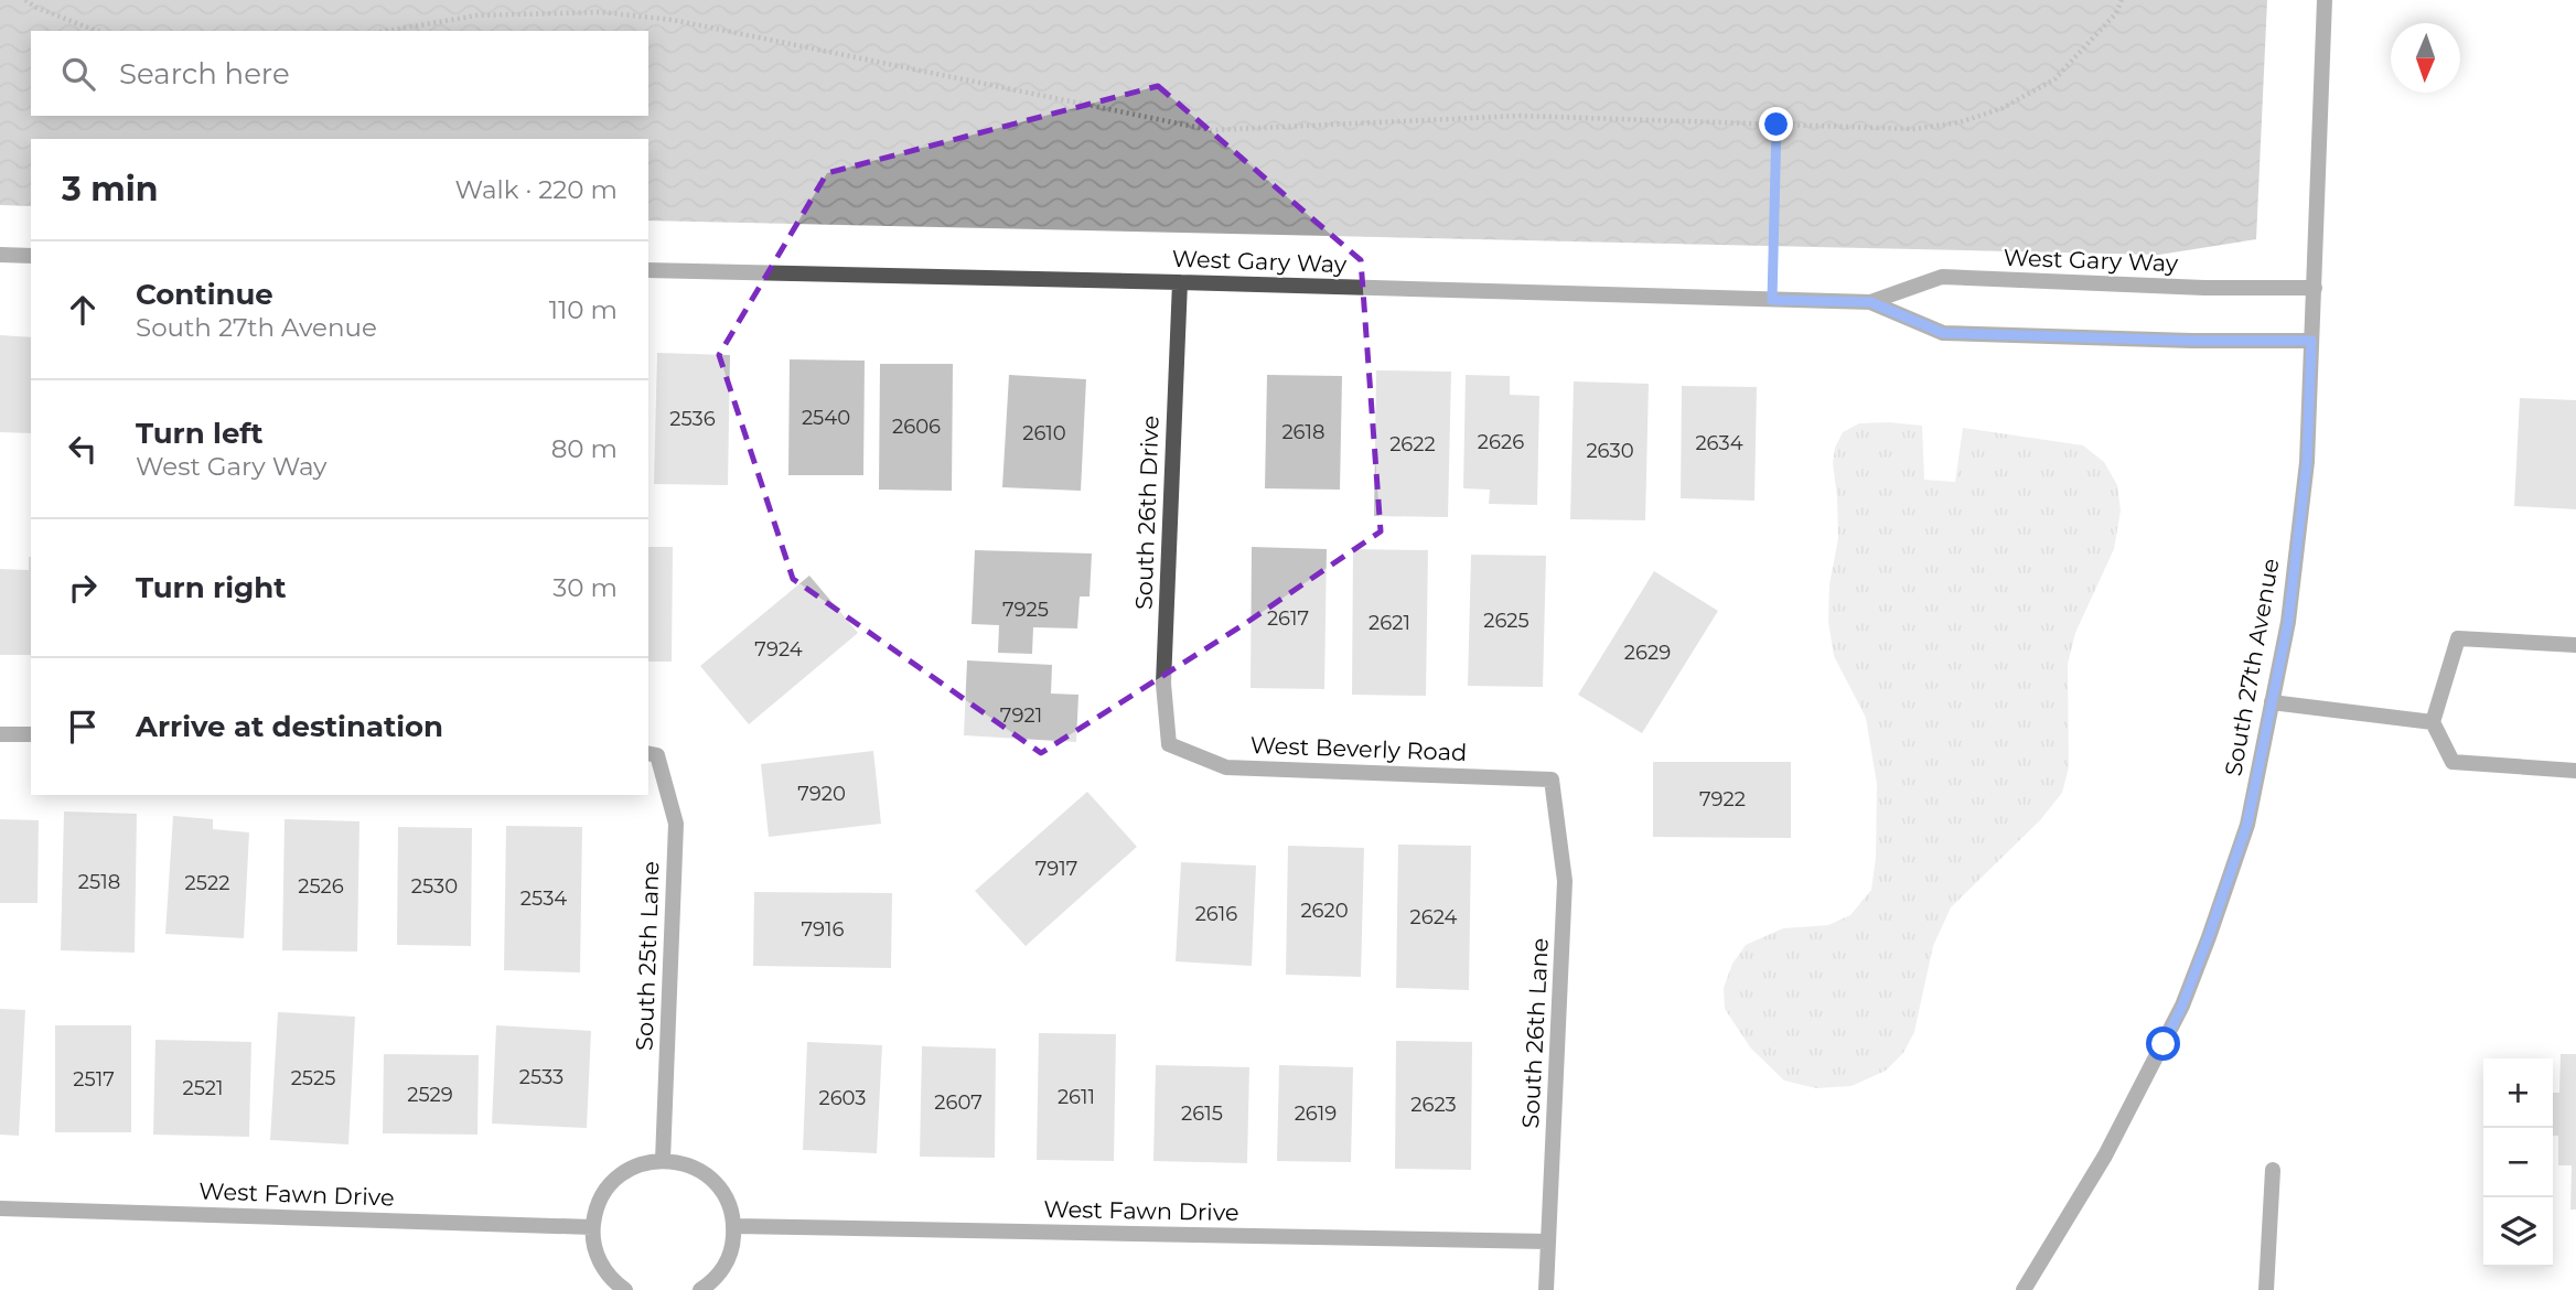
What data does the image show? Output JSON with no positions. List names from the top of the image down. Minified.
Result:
{"streets":{"street":["West Gary Way","South 26th Drive","South 27th Avenue","West Beverly Road","South 25th Lane","South 26th Lane","West Fawn Drive"]},"crossings":[["West Gary Way","South 26th Drive"],["West Gary Way","South 27th Avenue"],["South 26th Drive","West Beverly Road"],["West Beverly Road","South 26th Lane"],["South 26th Lane","West Fawn Drive"]],"house_numbers":["2540","2536","2606","2618","2610","2626","2634","2622","2630","7925","2617","2625","2621","7924","2629","7921","7920","7922","7917","2518","2522","2526","2530","2534","2620","2616","2624","7916","2533","2525","2517","2521","2529","2611","2603","2607","2623","2615","2619"],"north":"bottom","page":{"search":"Search here","heading":["3 min","Walk · 220 m"],"list":[["Continue","South 27th Avenue","110 m"],["Turn left","West Gary Way","80 m"],["Turn right","30 m"],"Arrive at destination"],"map_buttons":["+","−"]}}
